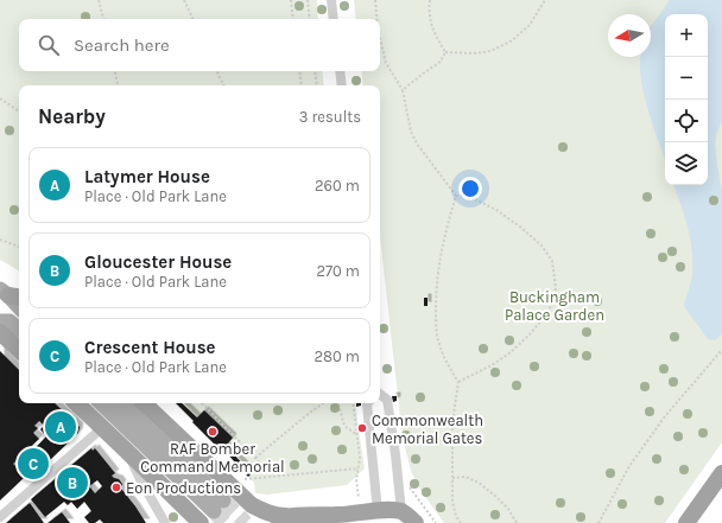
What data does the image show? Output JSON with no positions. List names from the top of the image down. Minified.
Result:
{"parks":["Buckingham Palace Garden"],"places":["Commonwealth Memorial Gates","RAF Bomber Command Memorial","Eon Productions"],"north":"left","page":{"map_buttons":["+","−"],"search":"Search here","heading":["Nearby","3 results"],"list":[{"mark":"A","name":"Latymer House","note":"Place · Old Park Lane","value":"260 m"},{"mark":"B","name":"Gloucester House","note":"Place · Old Park Lane","value":"270 m"},{"mark":"C","name":"Crescent House","note":"Place · Old Park Lane","value":"280 m"}],"pins":["A","C","B"]}}
